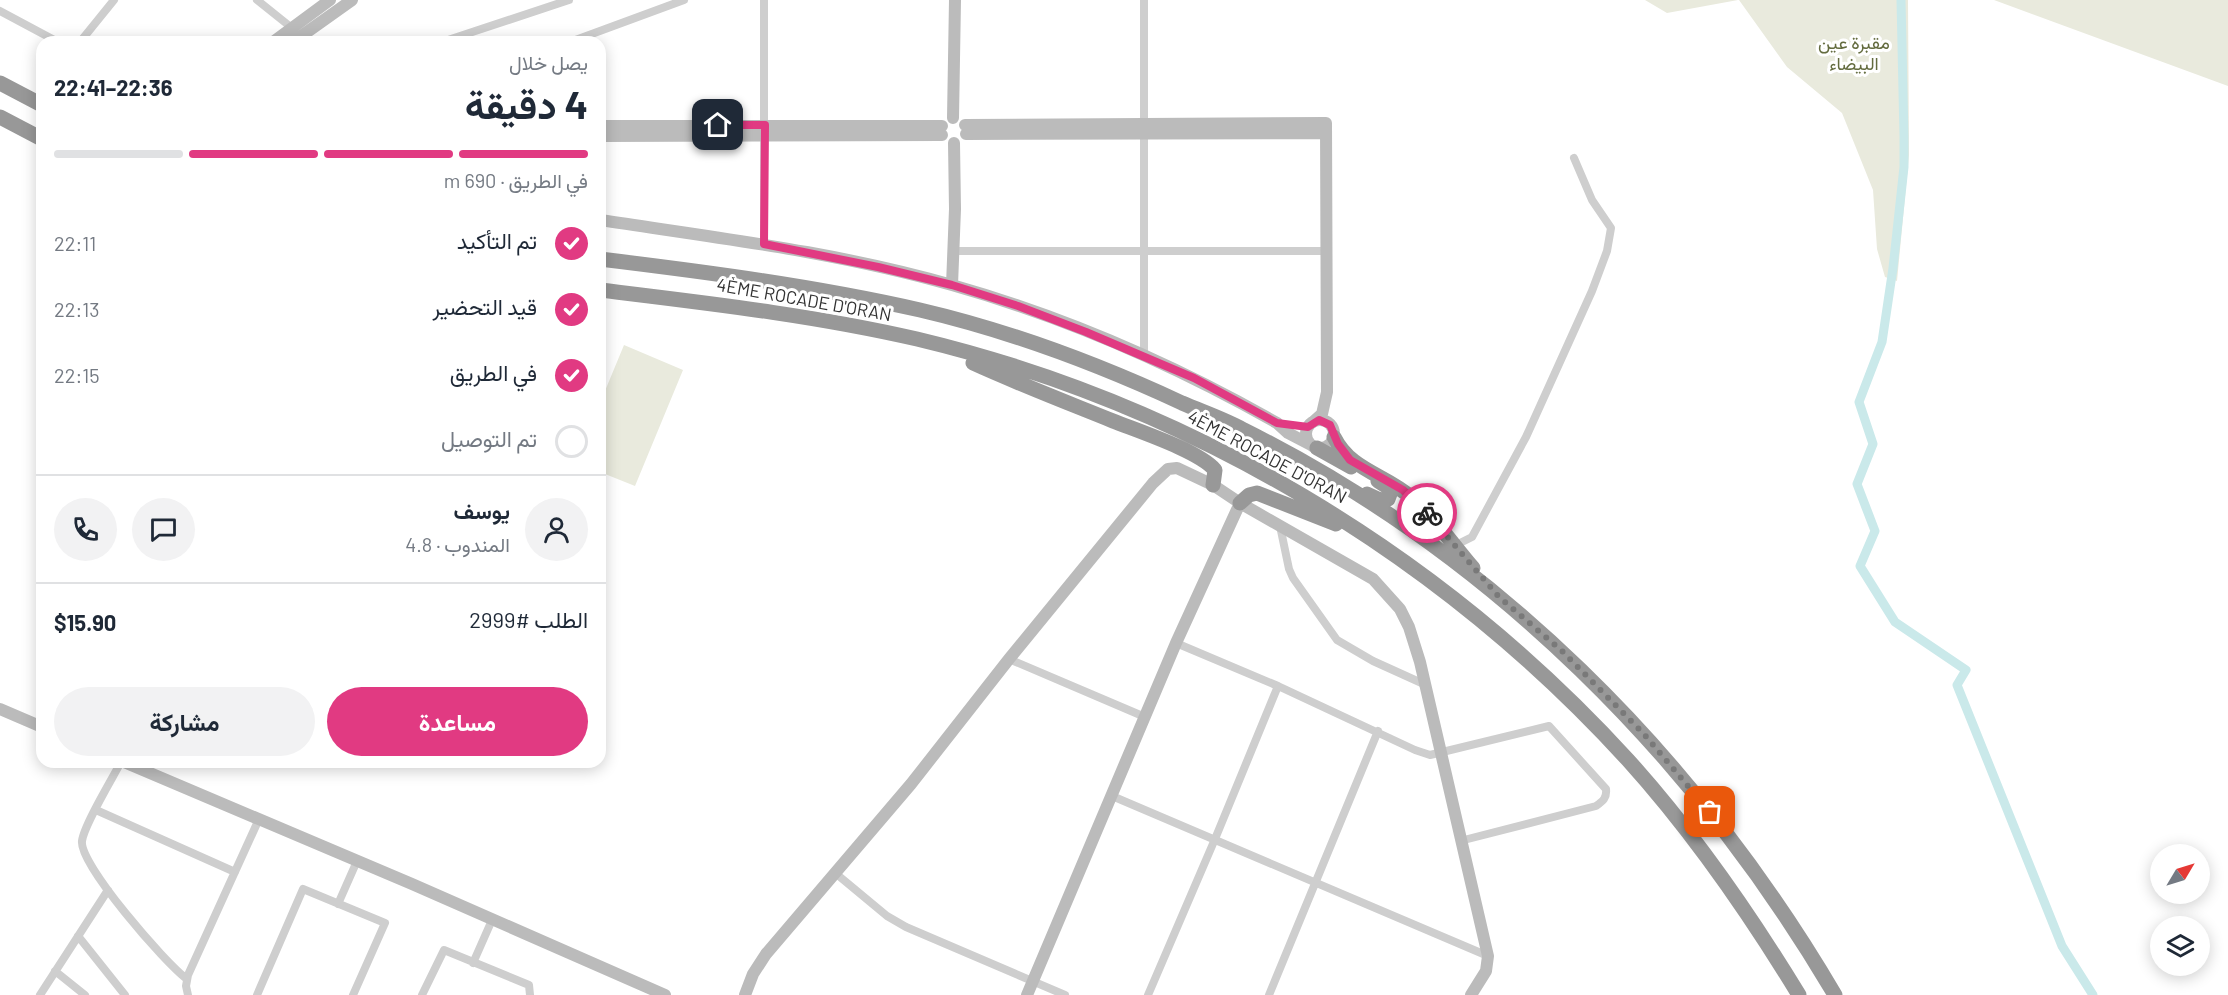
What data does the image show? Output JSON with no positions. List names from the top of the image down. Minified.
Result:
{"streets":{"highway":["4ÈME ROCADE D'ORAN"]},"parks":["مقبرة عين البيضاء"],"north":"top right","page":{"heading":["4 دقيقة","يصل خلال","22:36–22:41"],"panel":["يوسف","المندوب · 4.8","الطلب #2999","$15.90"],"bar":"في الطريق · 690 m","list":[["تم التأكيد","22:11"],["قيد التحضير","22:13"],["في الطريق","22:15"],"تم التوصيل"],"buttons":["مساعدة","مشاركة"]}}
